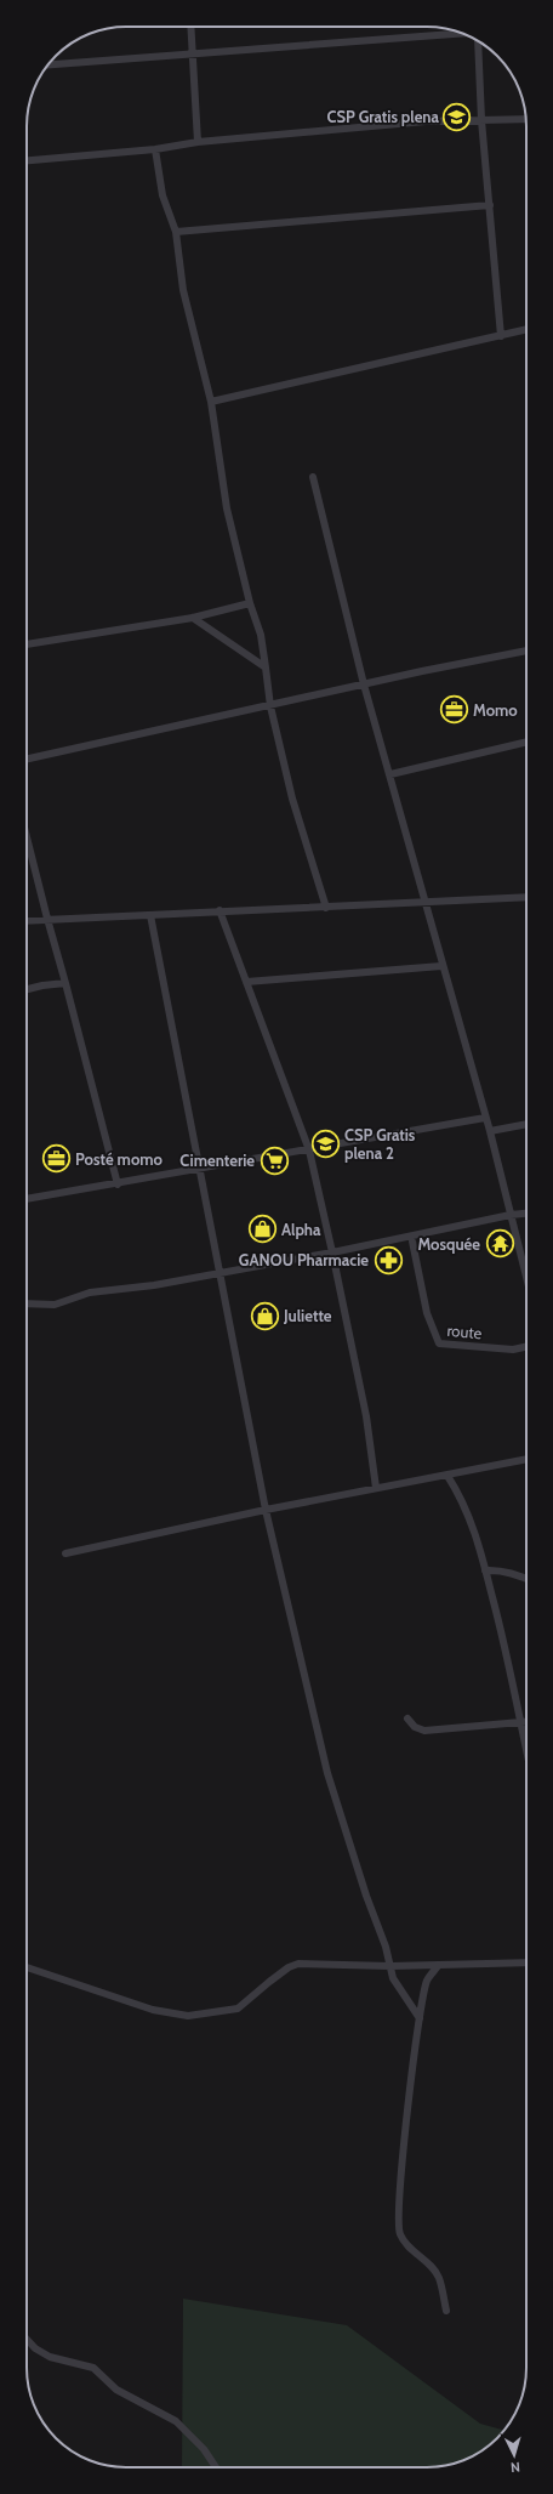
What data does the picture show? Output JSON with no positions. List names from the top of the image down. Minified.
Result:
{"streets":{"street":["route"]},"places":{"school or university":["CSP Gratis plena","CSP Gratis plena 2"],"office":["Momo","Posté momo"],"supermarket":["Cimenterie"],"shop":["Alpha","Juliette"],"temple":["Mosquée"],"pharmacy":["GANOU Pharmacie"]},"north":"bottom"}
